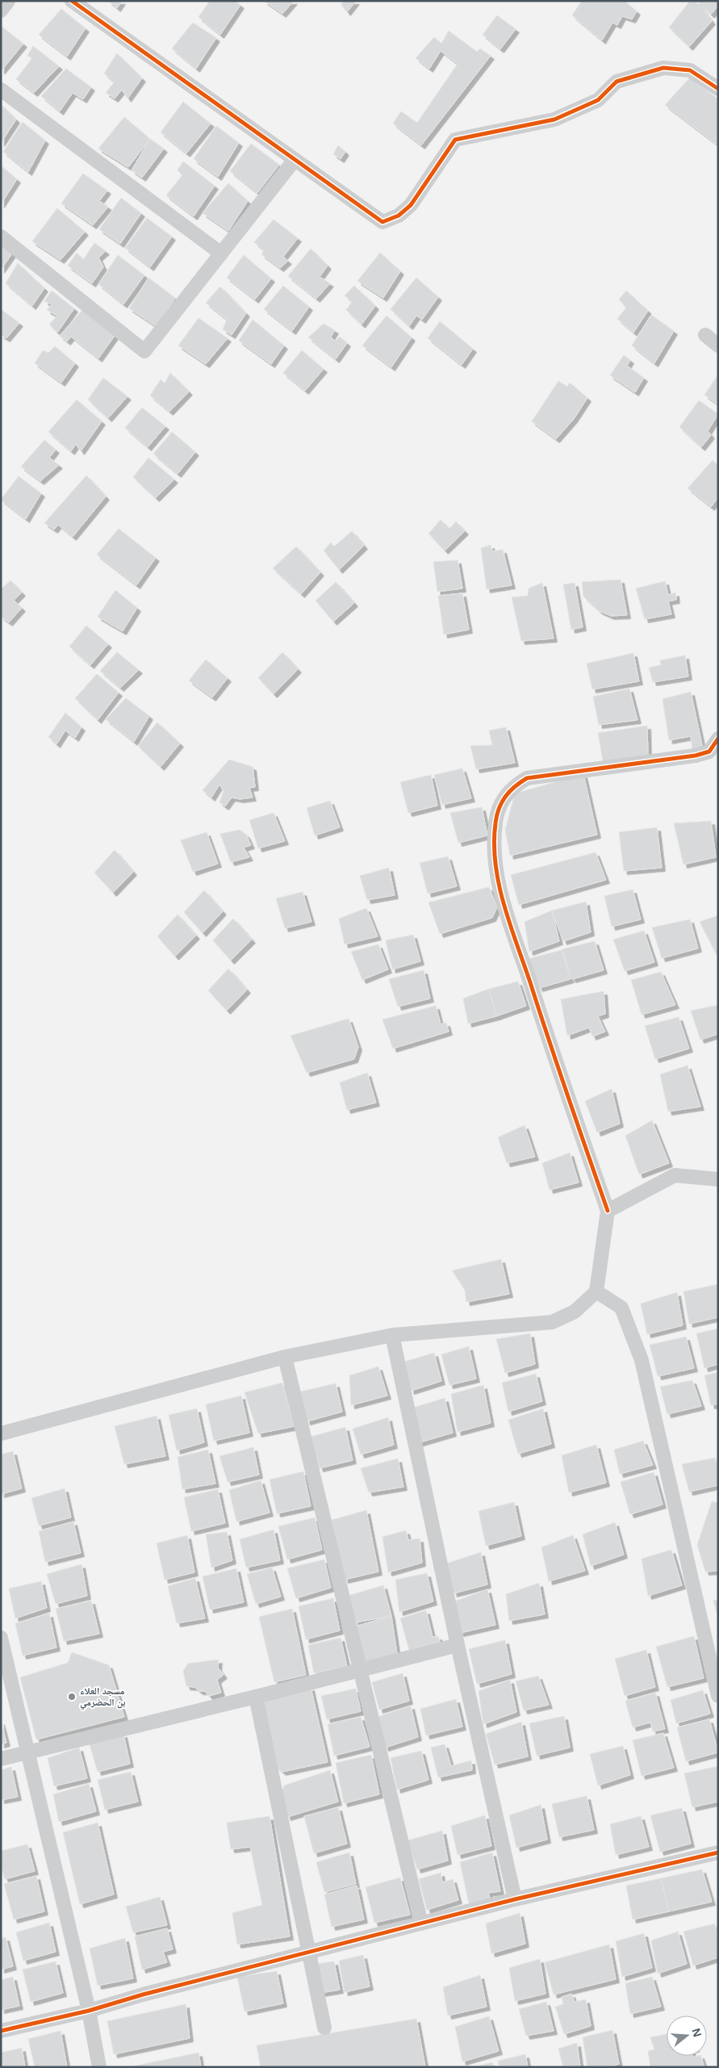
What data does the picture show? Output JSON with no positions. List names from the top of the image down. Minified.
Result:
{"places":["مسجد العلاء بن الحضرمي"],"north":"right"}
